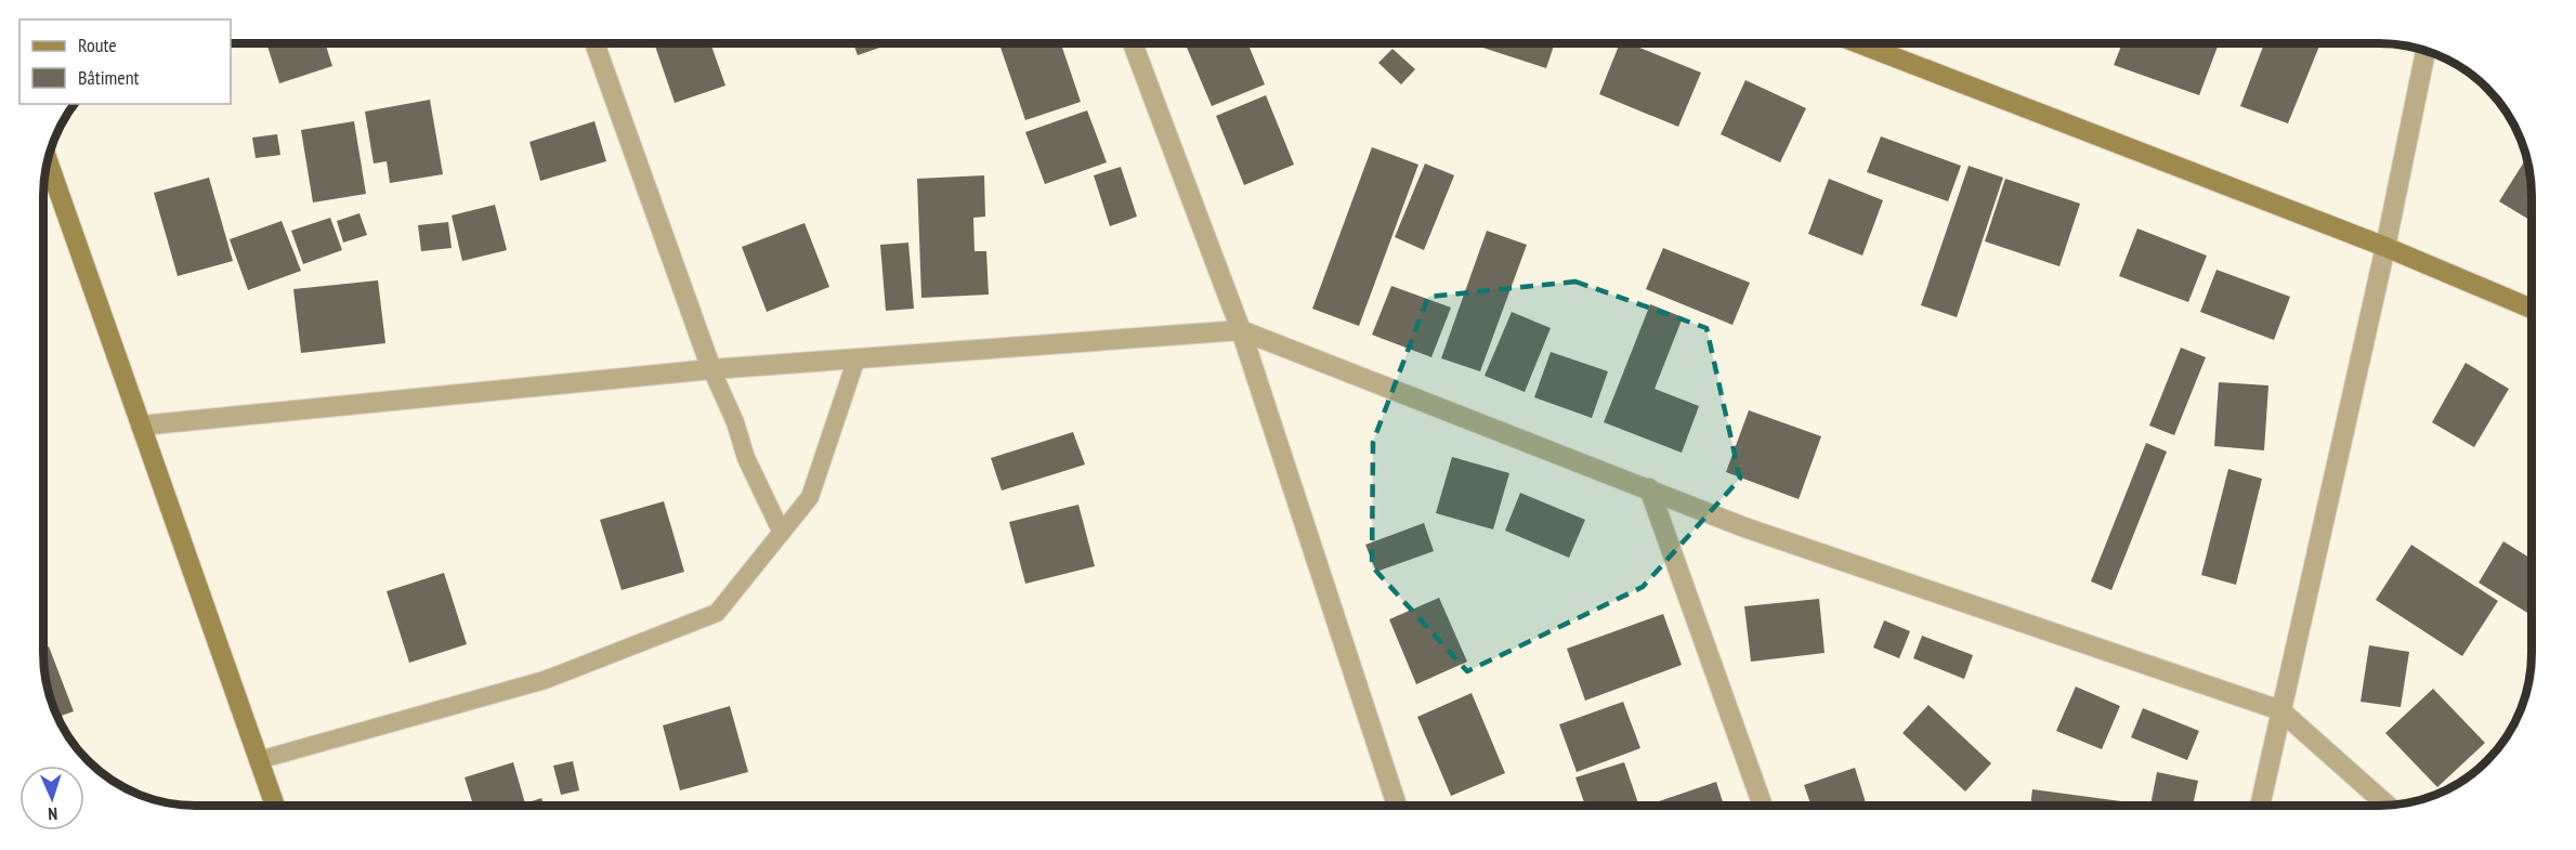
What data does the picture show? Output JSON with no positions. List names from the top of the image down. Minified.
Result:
{"legend":["Route","Bâtiment"],"north":"bottom"}
